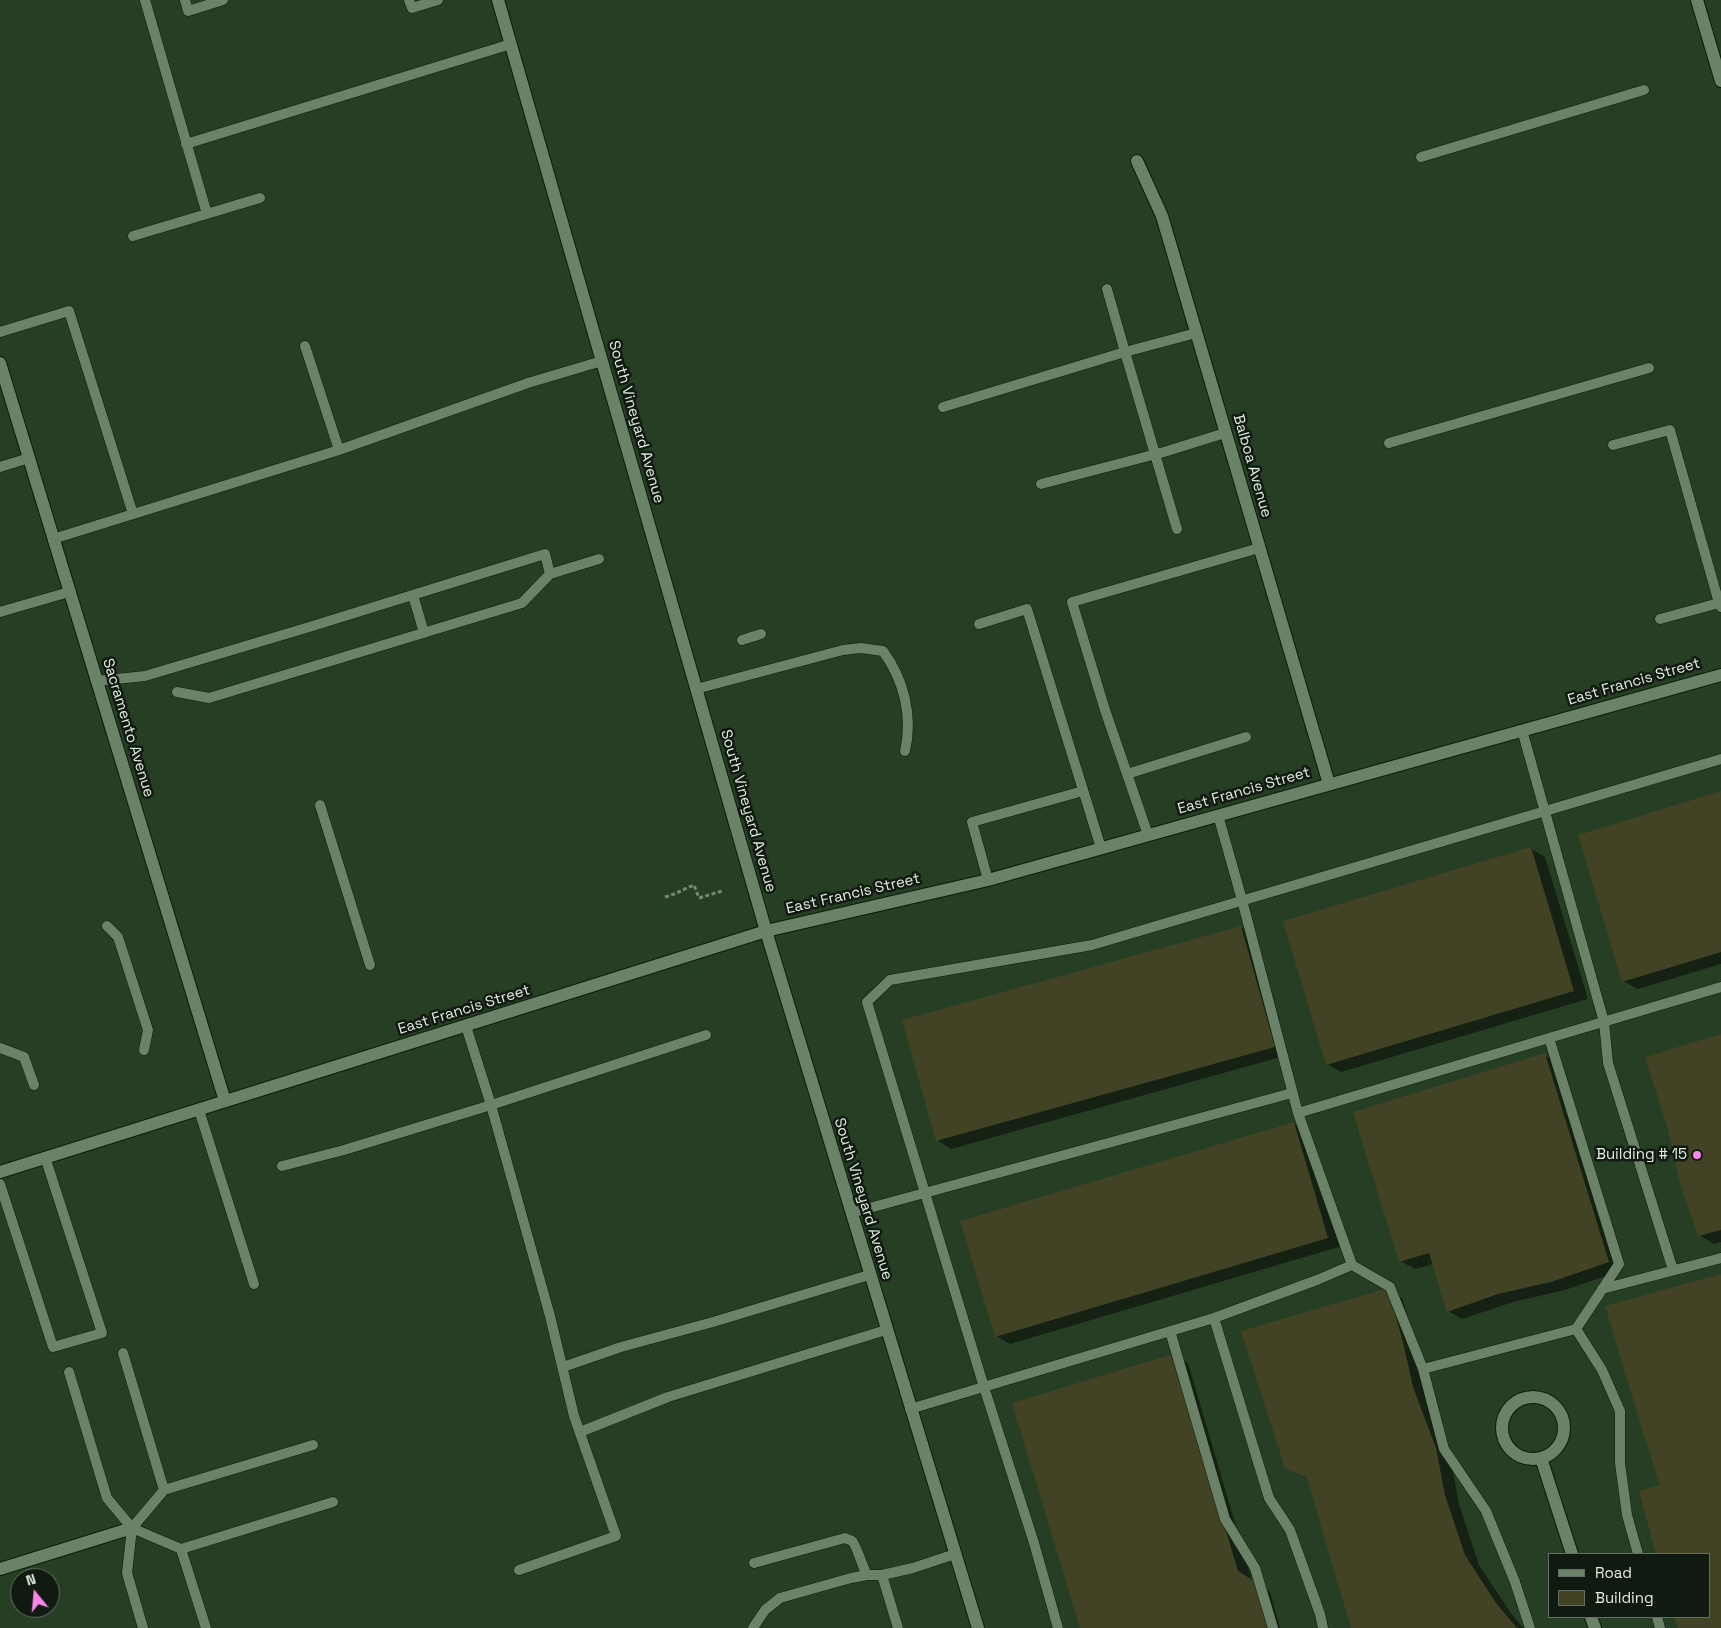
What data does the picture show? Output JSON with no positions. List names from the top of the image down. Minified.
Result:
{"streets":{"street":["South Vineyard Avenue","Balboa Avenue","East Francis Street","Sacramento Avenue"]},"crossings":[["South Vineyard Avenue","East Francis Street"],["Balboa Avenue","East Francis Street"],["East Francis Street","Sacramento Avenue"]],"places":["Building # 15"],"legend":["Road","Building"],"north":"top"}
